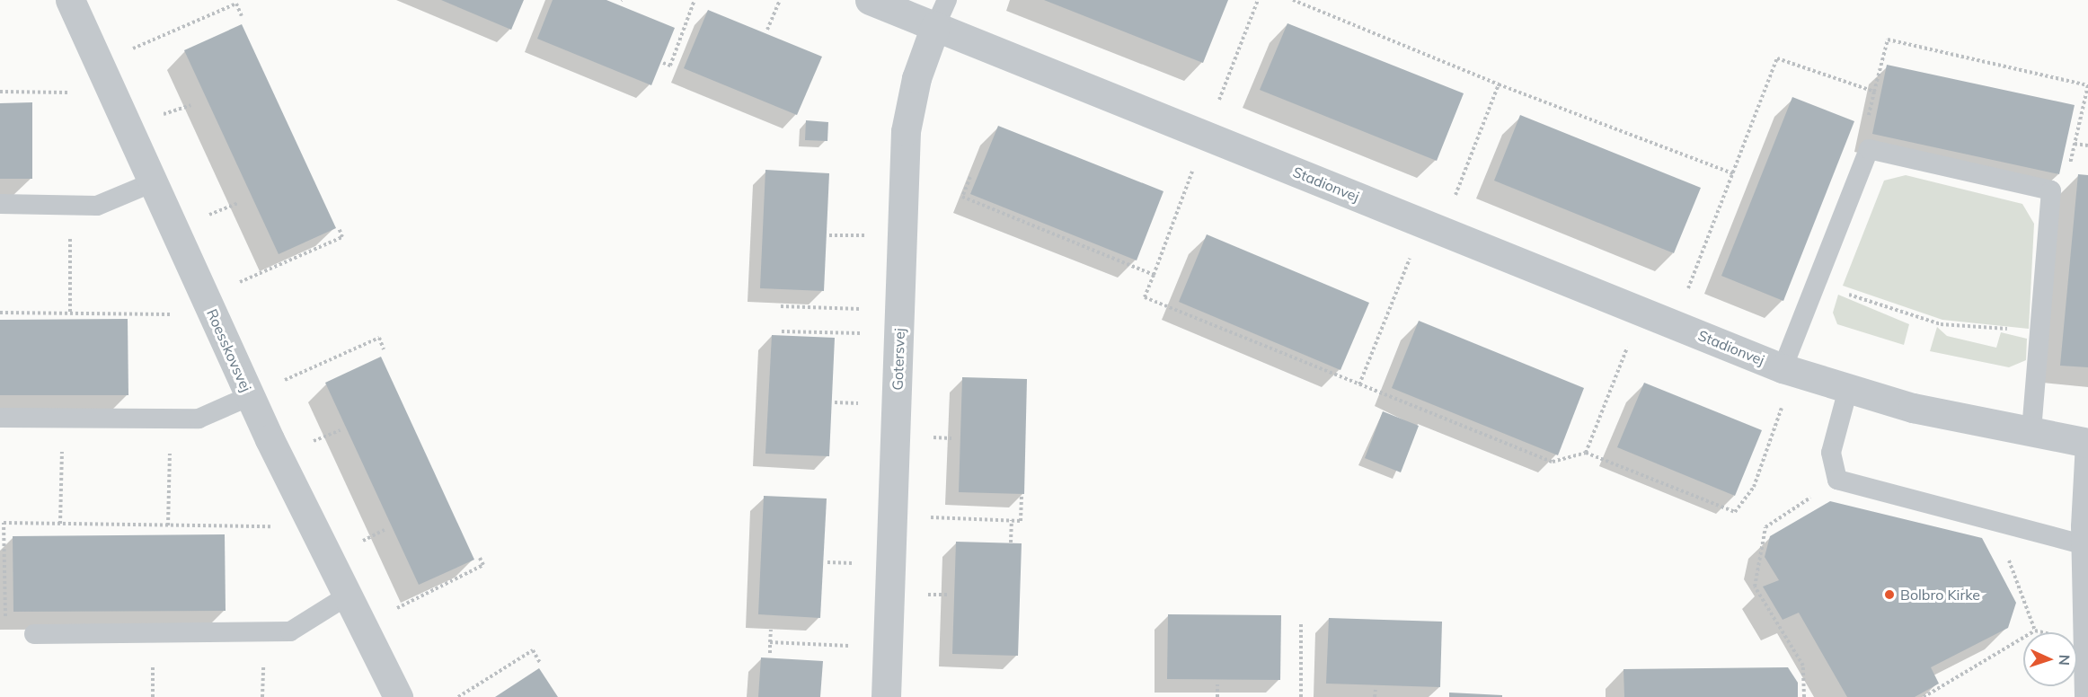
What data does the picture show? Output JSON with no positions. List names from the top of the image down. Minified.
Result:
{"streets":{"street":["Stadionvej","Roesskovsvej","Gotersvej"]},"crossings":[["Stadionvej","Gotersvej"]],"places":["Bolbro Kirke"],"north":"right"}
